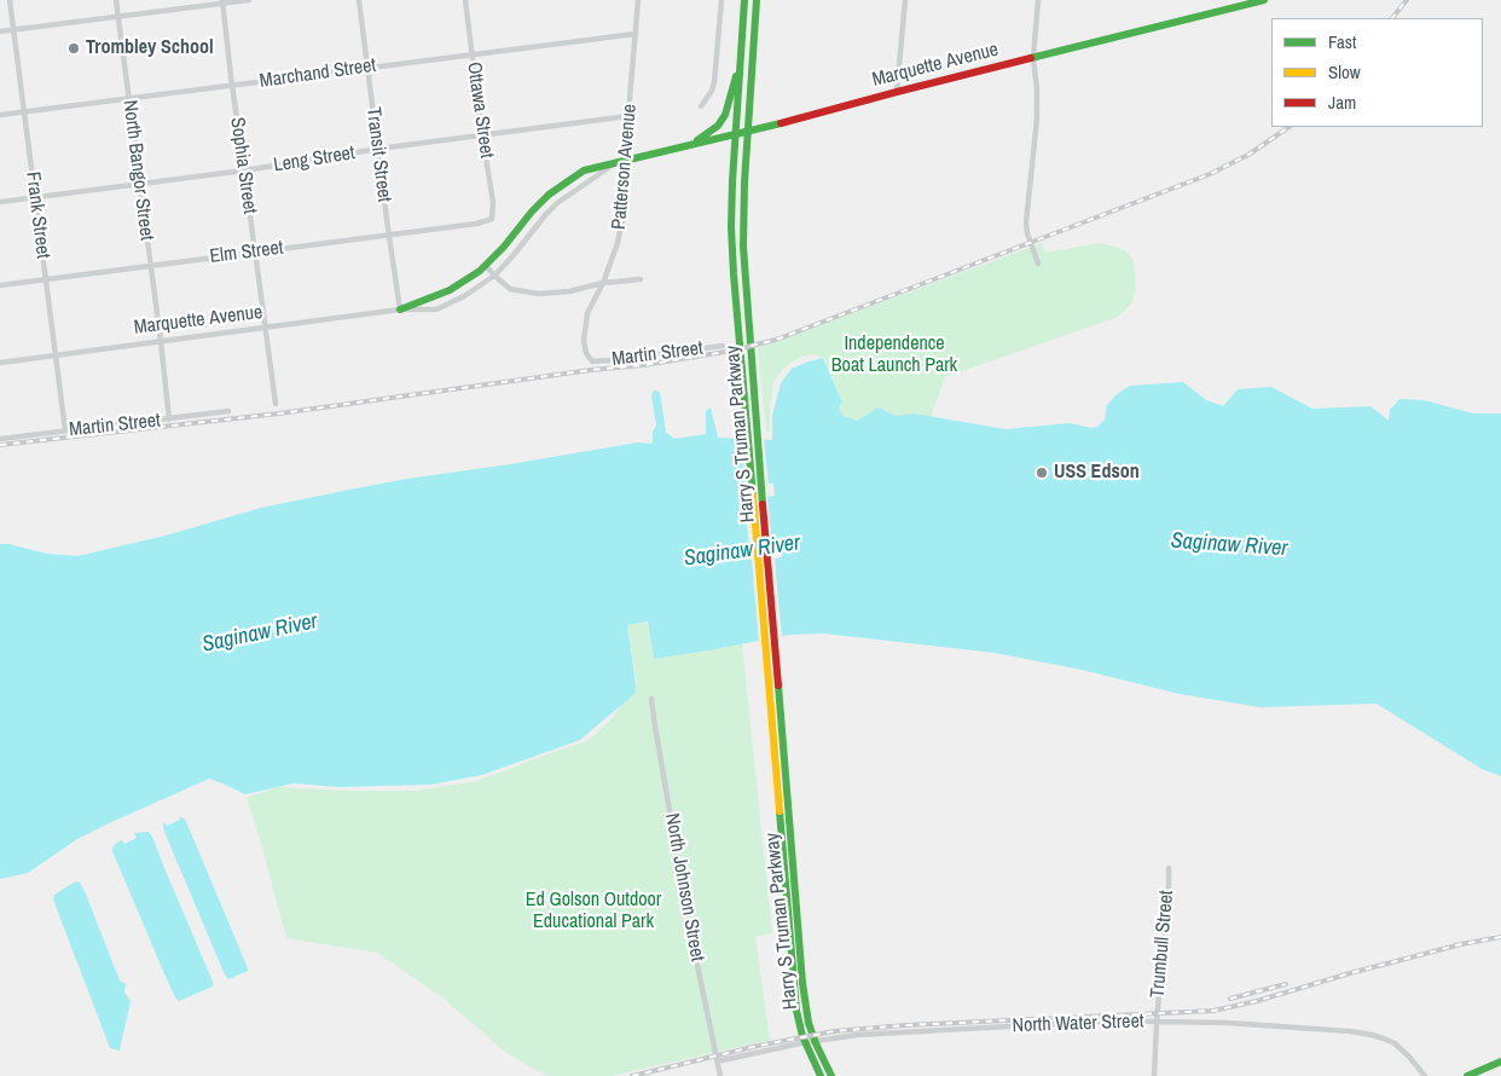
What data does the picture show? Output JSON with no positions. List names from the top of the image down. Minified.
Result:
{"streets":{"main road":["Marquette Avenue","Harry S Truman Parkway"],"street":["Marchand Street","Ottawa Street","Transit Street","Leng Street","Sophia Street","Patterson Avenue","North Bangor Street","Frank Street","Elm Street","Martin Street","North Johnson Street","Trumbull Street","North Water Street"]},"crossings":[["Marquette Avenue","Transit Street"],["Marquette Avenue","Sophia Street"],["Marquette Avenue","Patterson Avenue"],["Marquette Avenue","North Bangor Street"],["Marquette Avenue","Frank Street"],["Marquette Avenue","Harry S Truman Parkway"],["Marchand Street","Ottawa Street"],["Marchand Street","Transit Street"],["Marchand Street","Sophia Street"],["Marchand Street","Patterson Avenue"],["Marchand Street","North Bangor Street"],["Marchand Street","Frank Street"],["Ottawa Street","Leng Street"],["Ottawa Street","Elm Street"],["Transit Street","Leng Street"],["Transit Street","Elm Street"],["Leng Street","Sophia Street"],["Leng Street","Patterson Avenue"],["Leng Street","North Bangor Street"],["Leng Street","Frank Street"],["Sophia Street","Elm Street"],["Patterson Avenue","Martin Street"],["North Bangor Street","Elm Street"],["North Bangor Street","Martin Street"],["Frank Street","Elm Street"],["Frank Street","Martin Street"],["North Johnson Street","North Water Street"],["Trumbull Street","North Water Street"]],"water":["Saginaw River"],"parks":["Independence Boat Launch Park","Ed Golson Outdoor Educational Park"],"places":["Trombley School","USS Edson"],"legend":["Fast","Slow","Jam"]}
